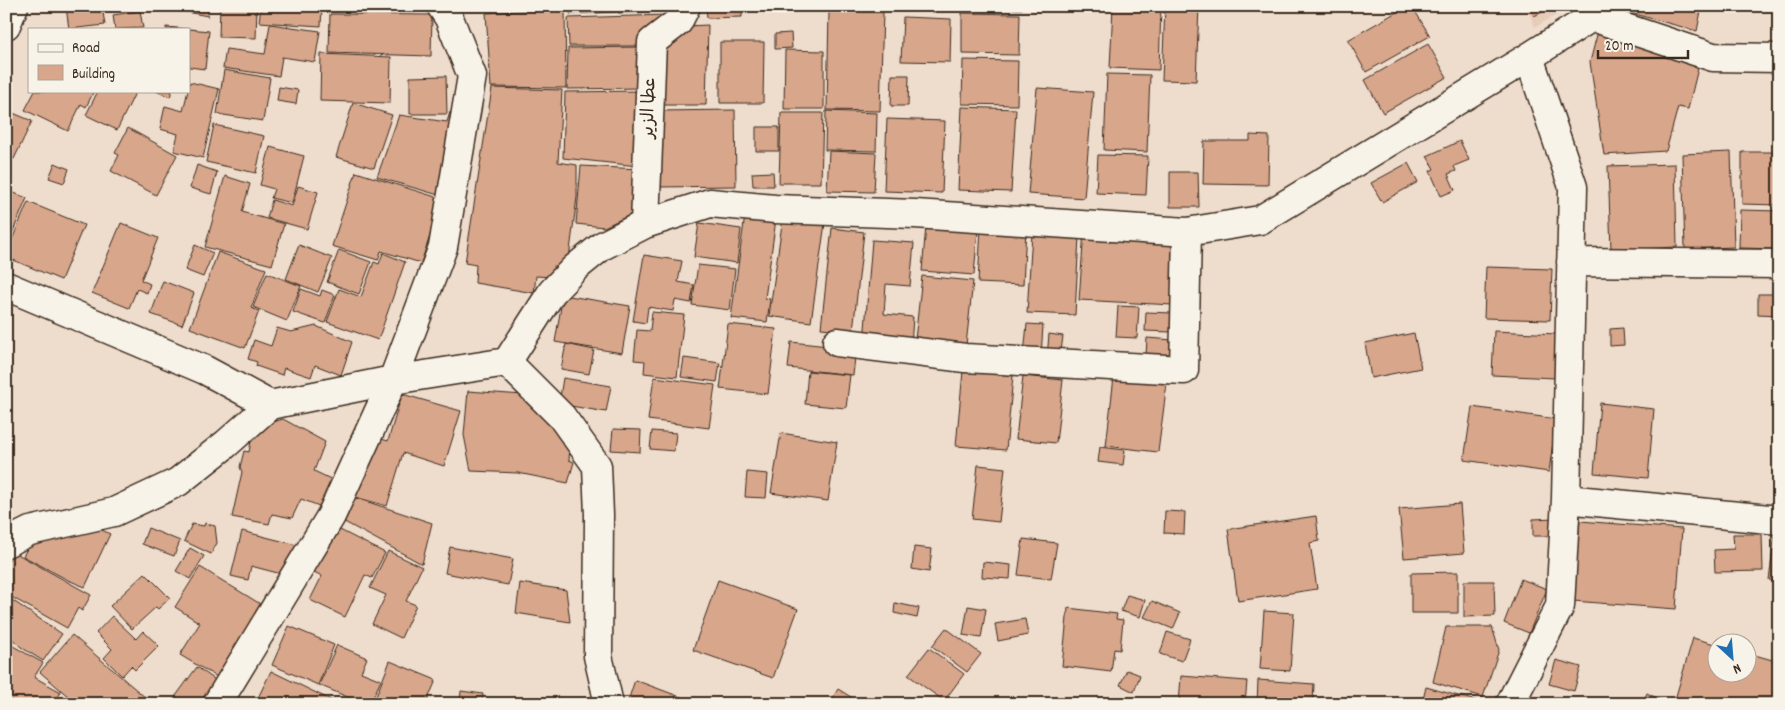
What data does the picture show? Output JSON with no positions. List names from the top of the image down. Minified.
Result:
{"streets":{"street":["عطا الزير"]},"legend":["Road","Building"],"scale_bar":"20 m","north":"bottom right"}
